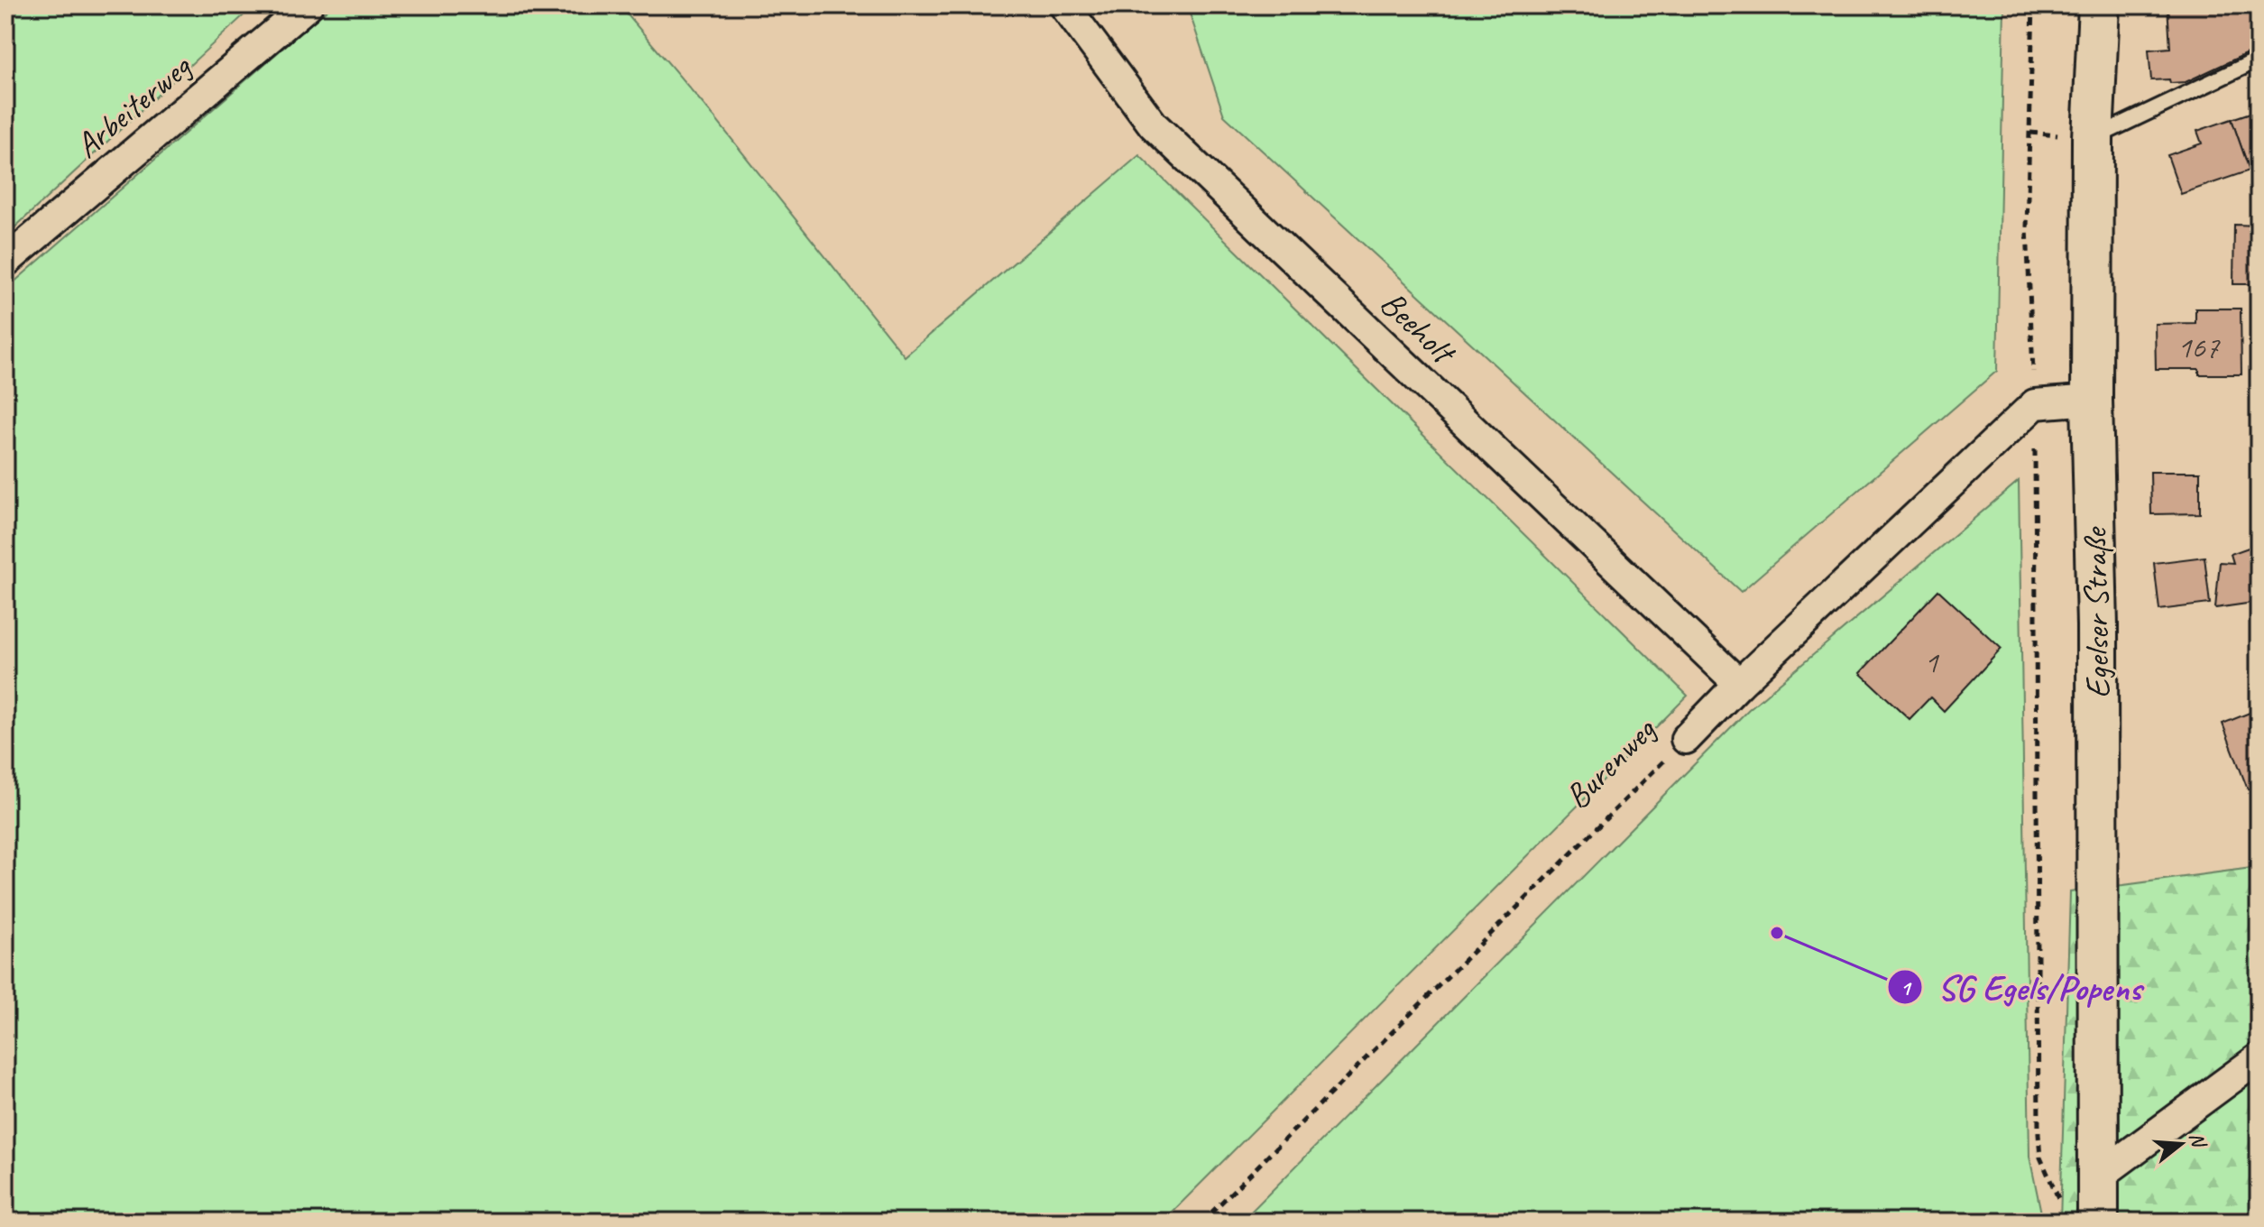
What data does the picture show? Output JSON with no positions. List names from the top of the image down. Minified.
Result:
{"streets":{"main road":["Egelser Straße"],"street":["Arbeiterweg","Beeholt","Burenweg"]},"crossings":[["Beeholt","Burenweg"]],"places":["SG Egels/Popens"],"house_numbers":["167","1"],"north":"right"}
